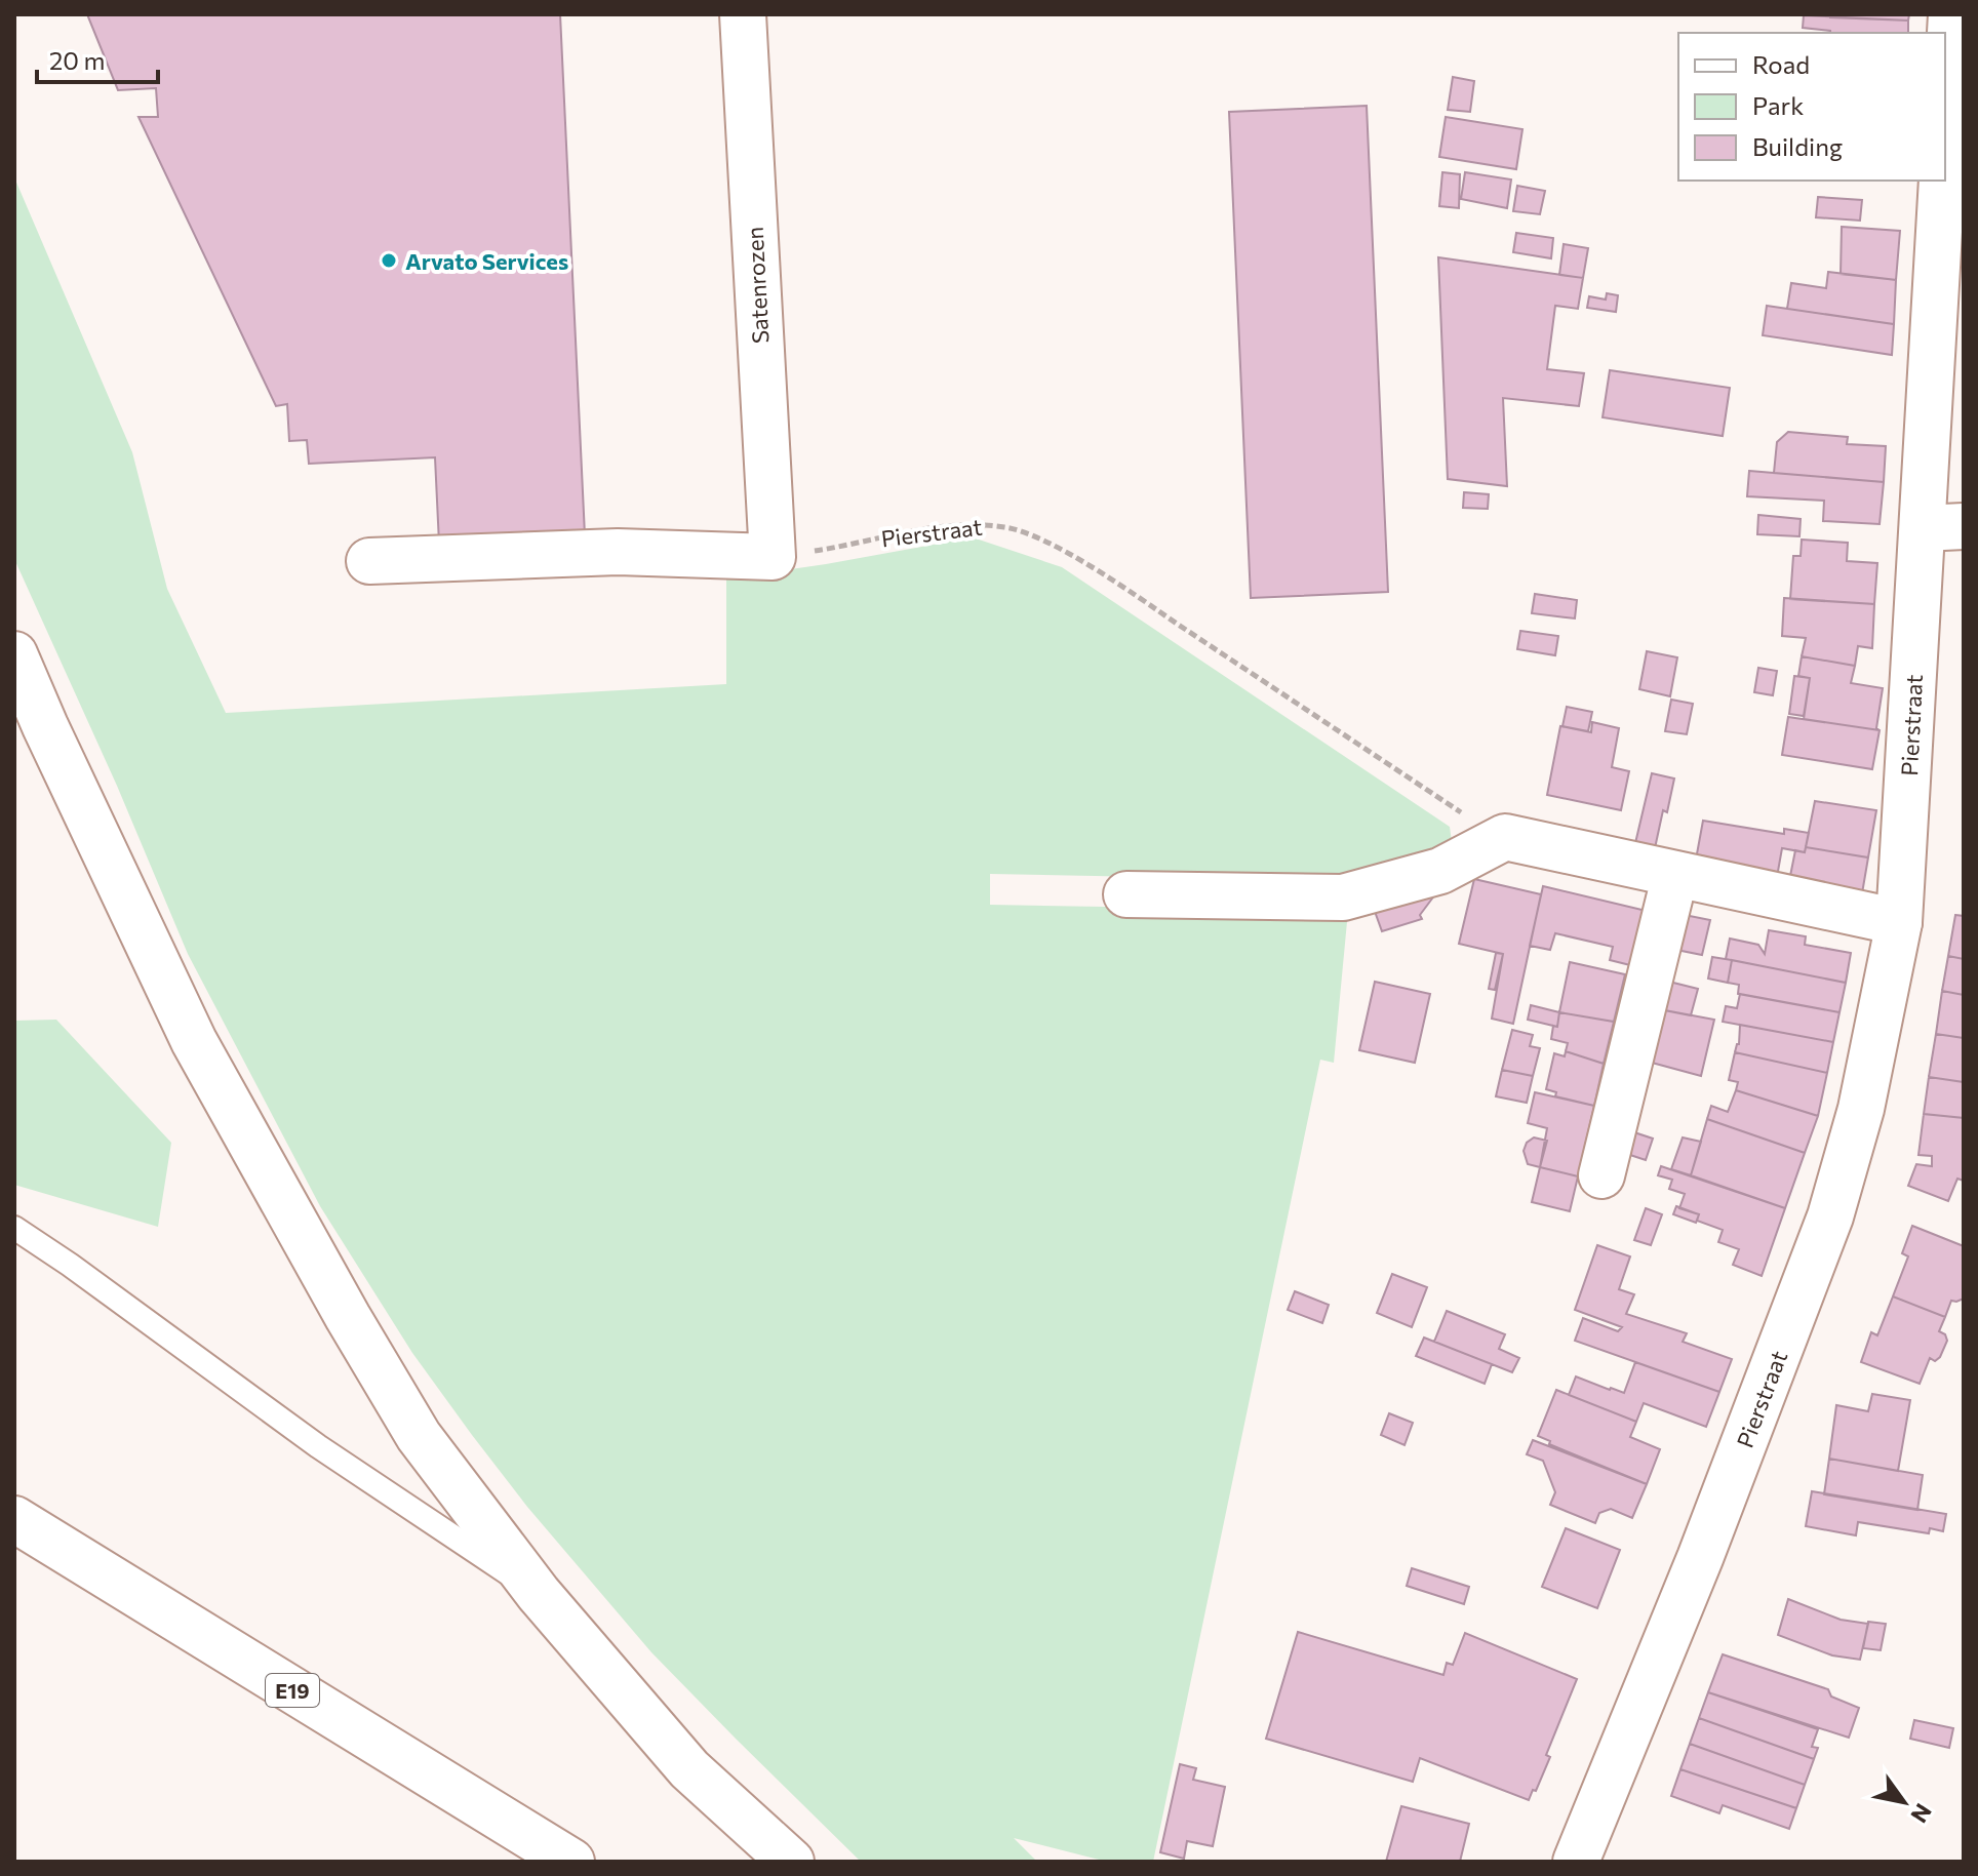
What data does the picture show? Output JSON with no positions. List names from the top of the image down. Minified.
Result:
{"streets":{"main road":["Satenrozen","Pierstraat","E19"]},"crossings":[["Satenrozen","Pierstraat"]],"places":["Arvato Services"],"legend":["Road","Park","Building"],"scale_bar":"20 m","north":"bottom right"}
